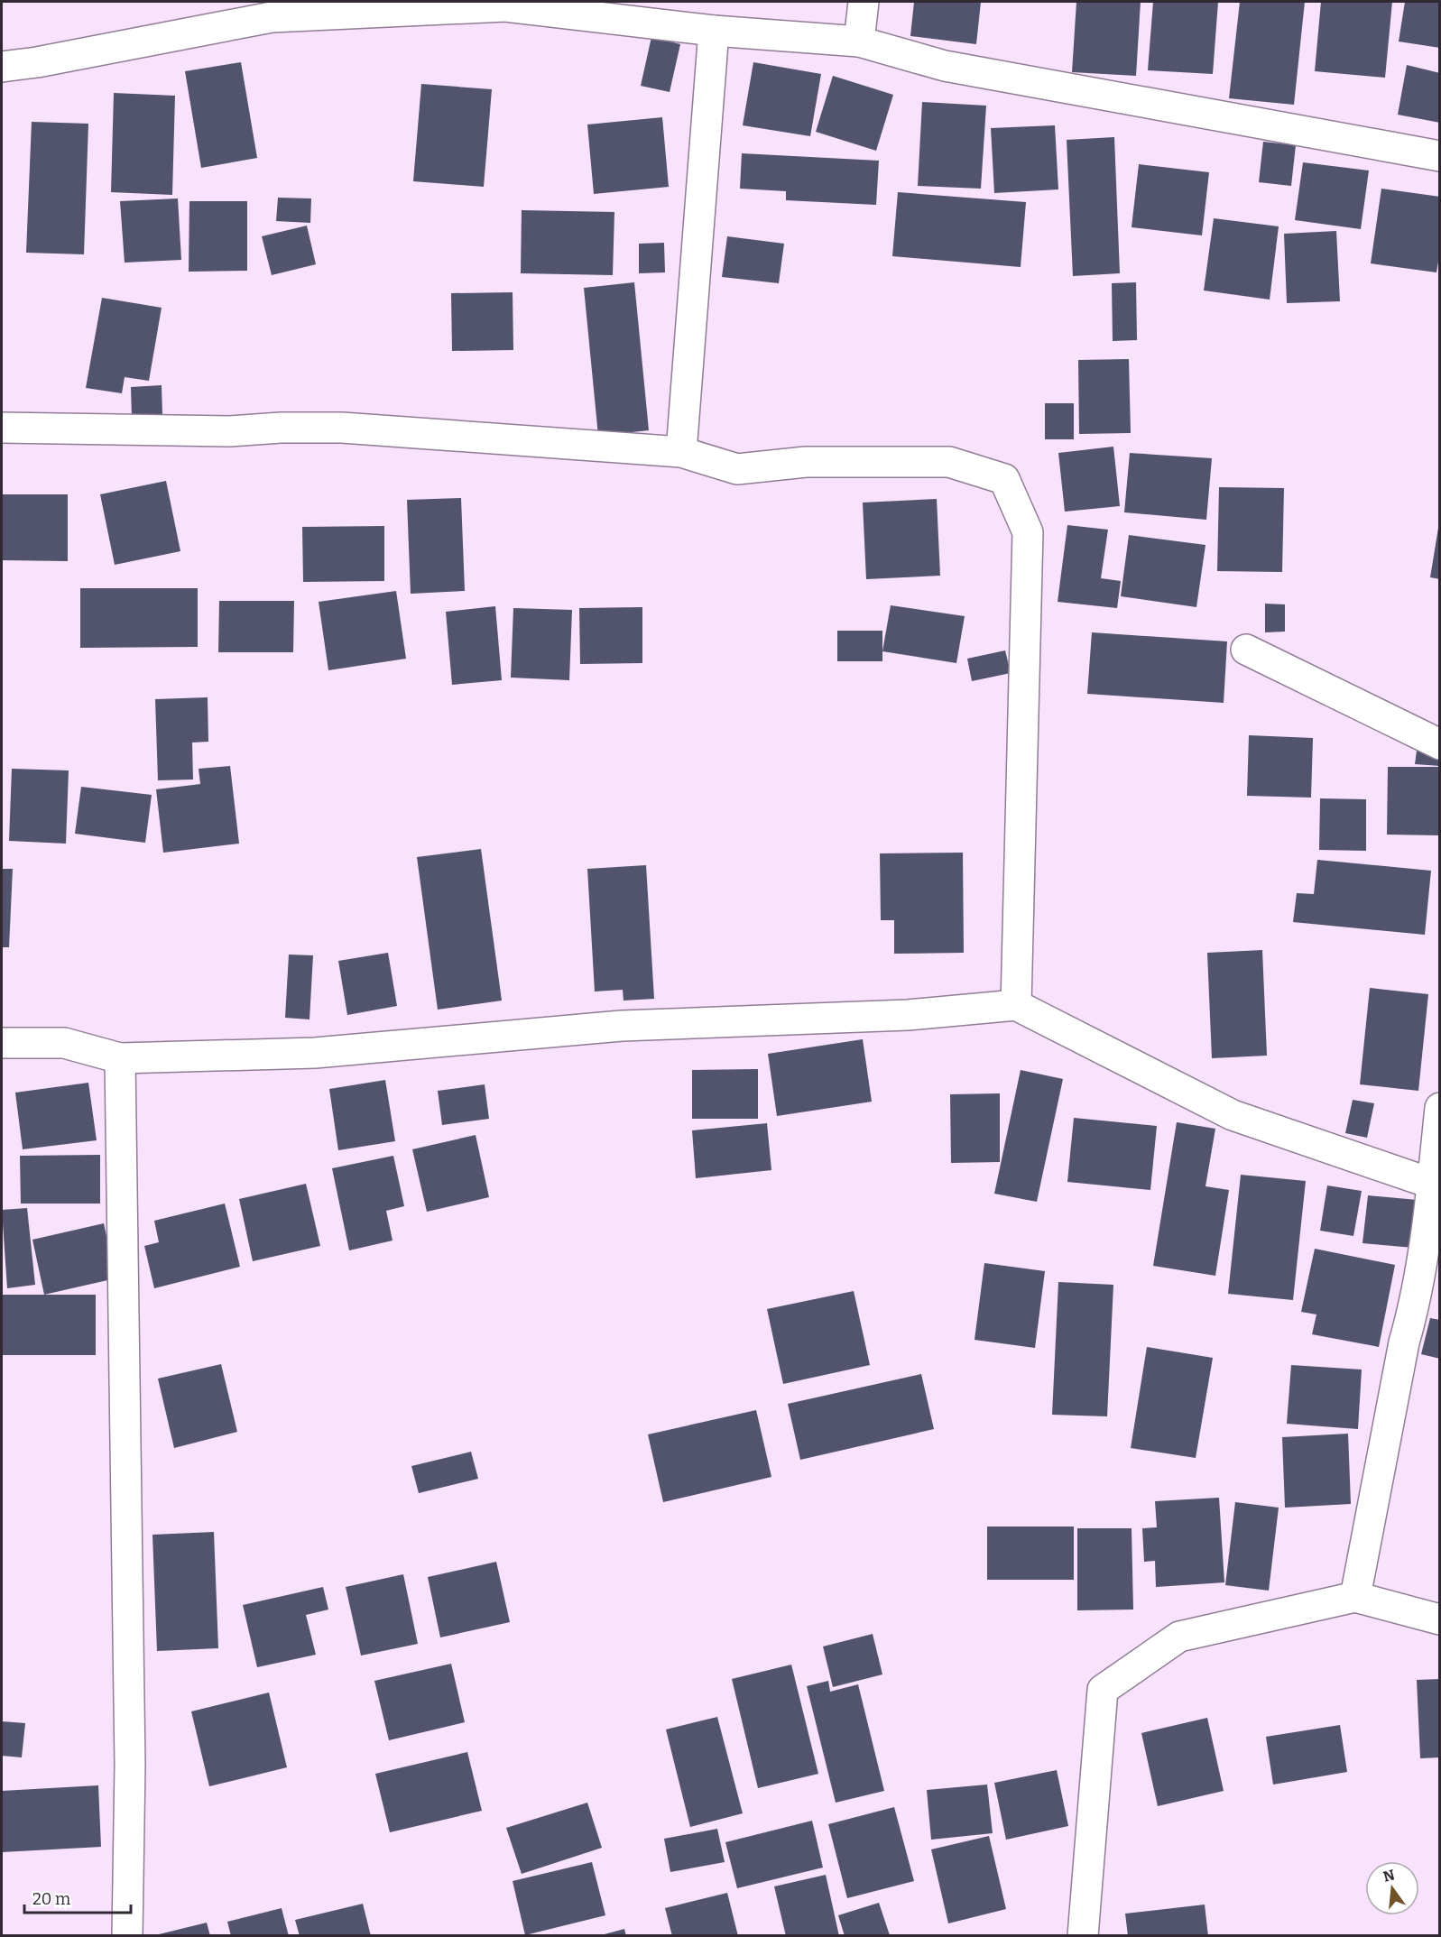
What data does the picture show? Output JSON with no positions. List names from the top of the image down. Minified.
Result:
{"scale_bar":"20 m","north":"top"}
